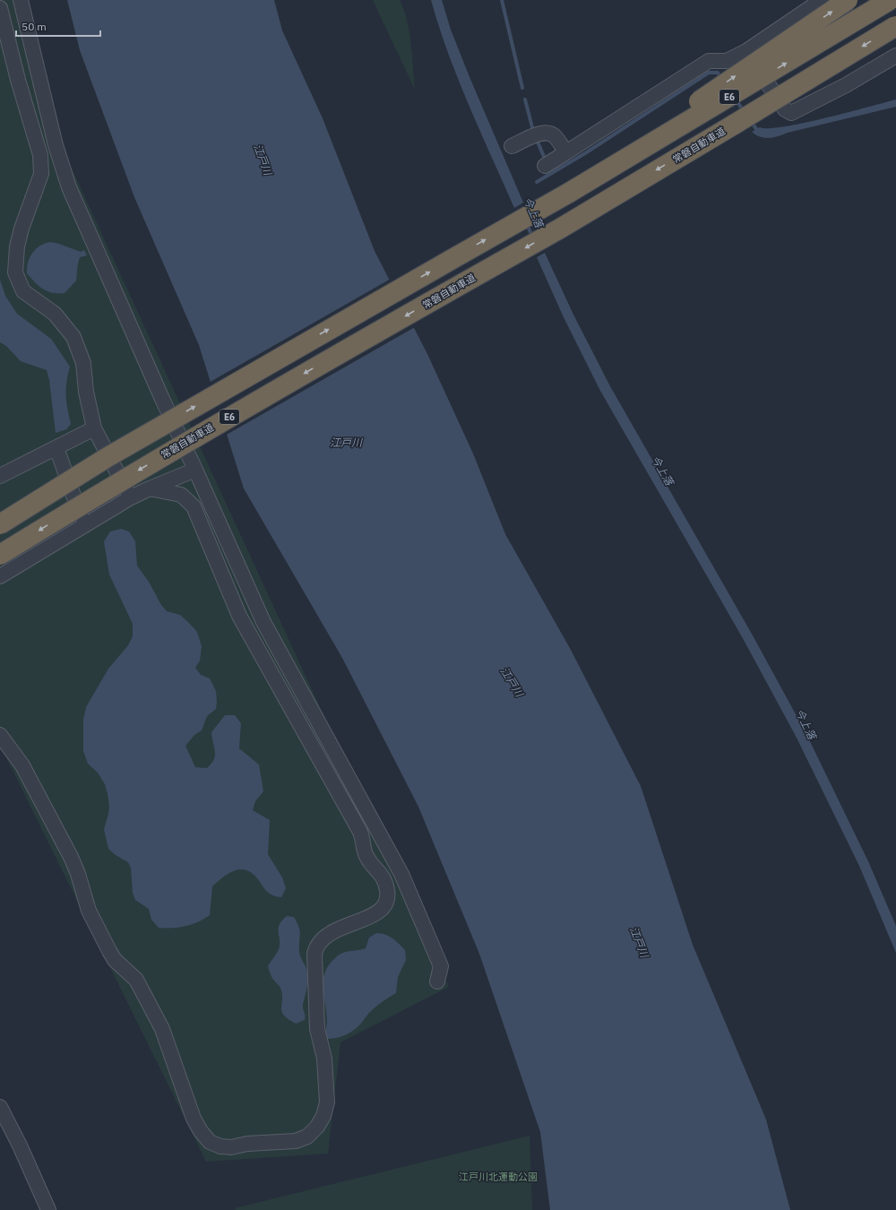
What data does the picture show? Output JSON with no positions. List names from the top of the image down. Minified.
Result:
{"streets":{"highway":["E6","常磐自動車道"]},"water":["江戸川","今上落"],"parks":["江戸川北運動公園"],"scale_bar":"50 m"}
